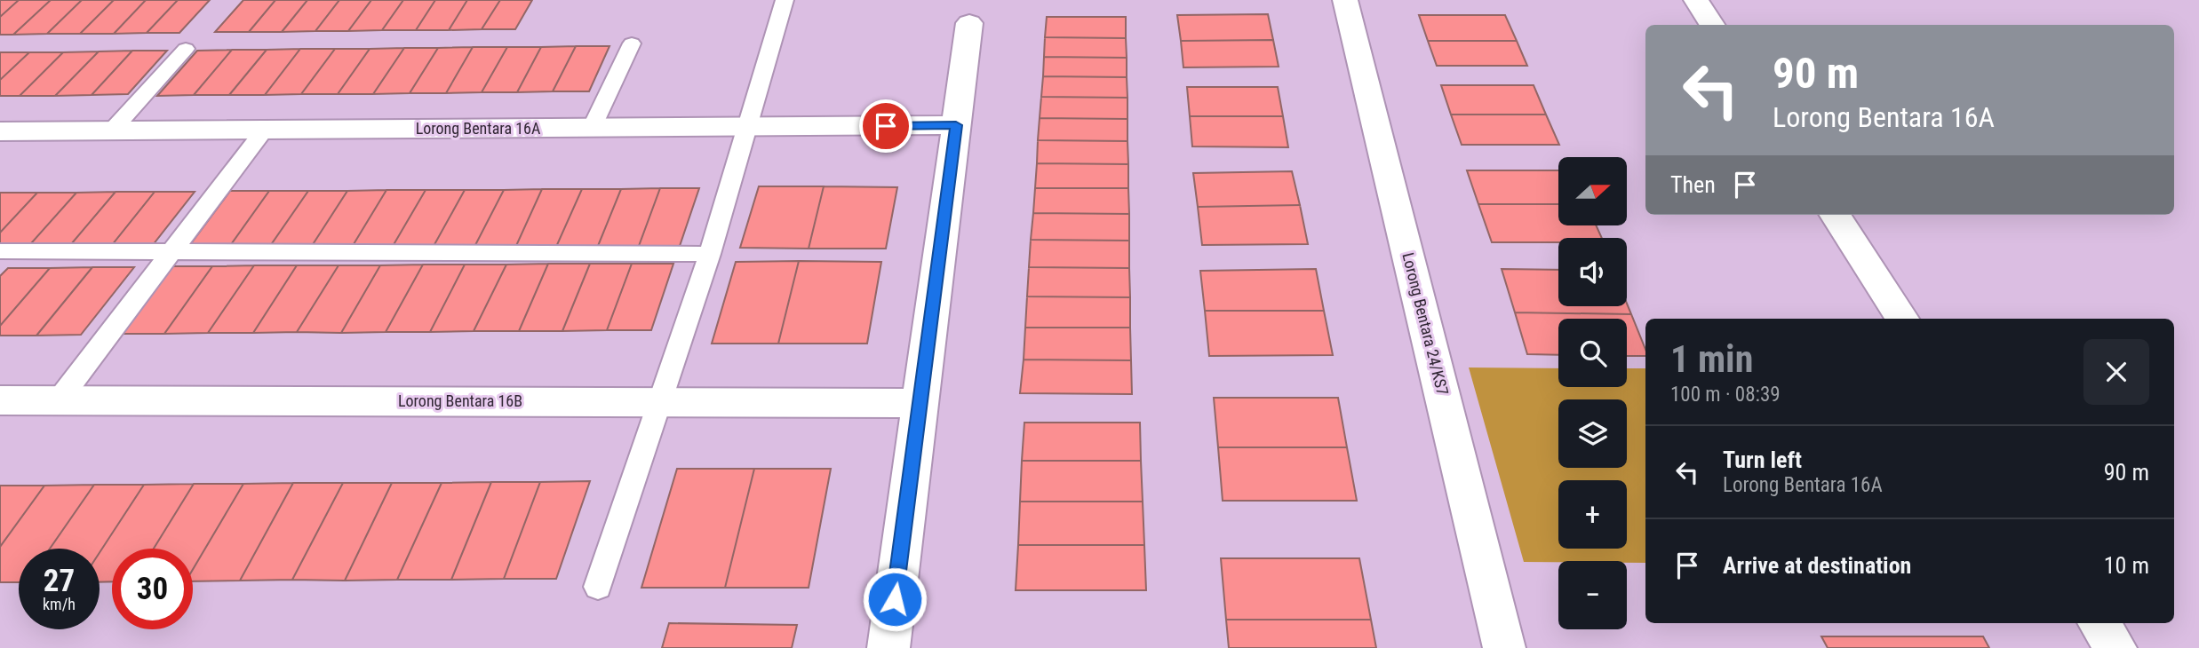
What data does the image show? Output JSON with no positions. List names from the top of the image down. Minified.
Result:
{"streets":{"street":["Lorong Bentara 16A","Lorong Bentara 24/KS7","Lorong Bentara 16B"]},"north":"right","page":{"turn":["90 m","Lorong Bentara 16A"],"then":"Then","map_buttons":["+","−"],"heading":["1 min","100 m · 08:39"],"list":[{"name":"Turn left","note":"Lorong Bentara 16A","value":"90 m"},{"name":"Arrive at destination","value":"10 m"}],"speed":"27 km/h","limit":"30"}}
